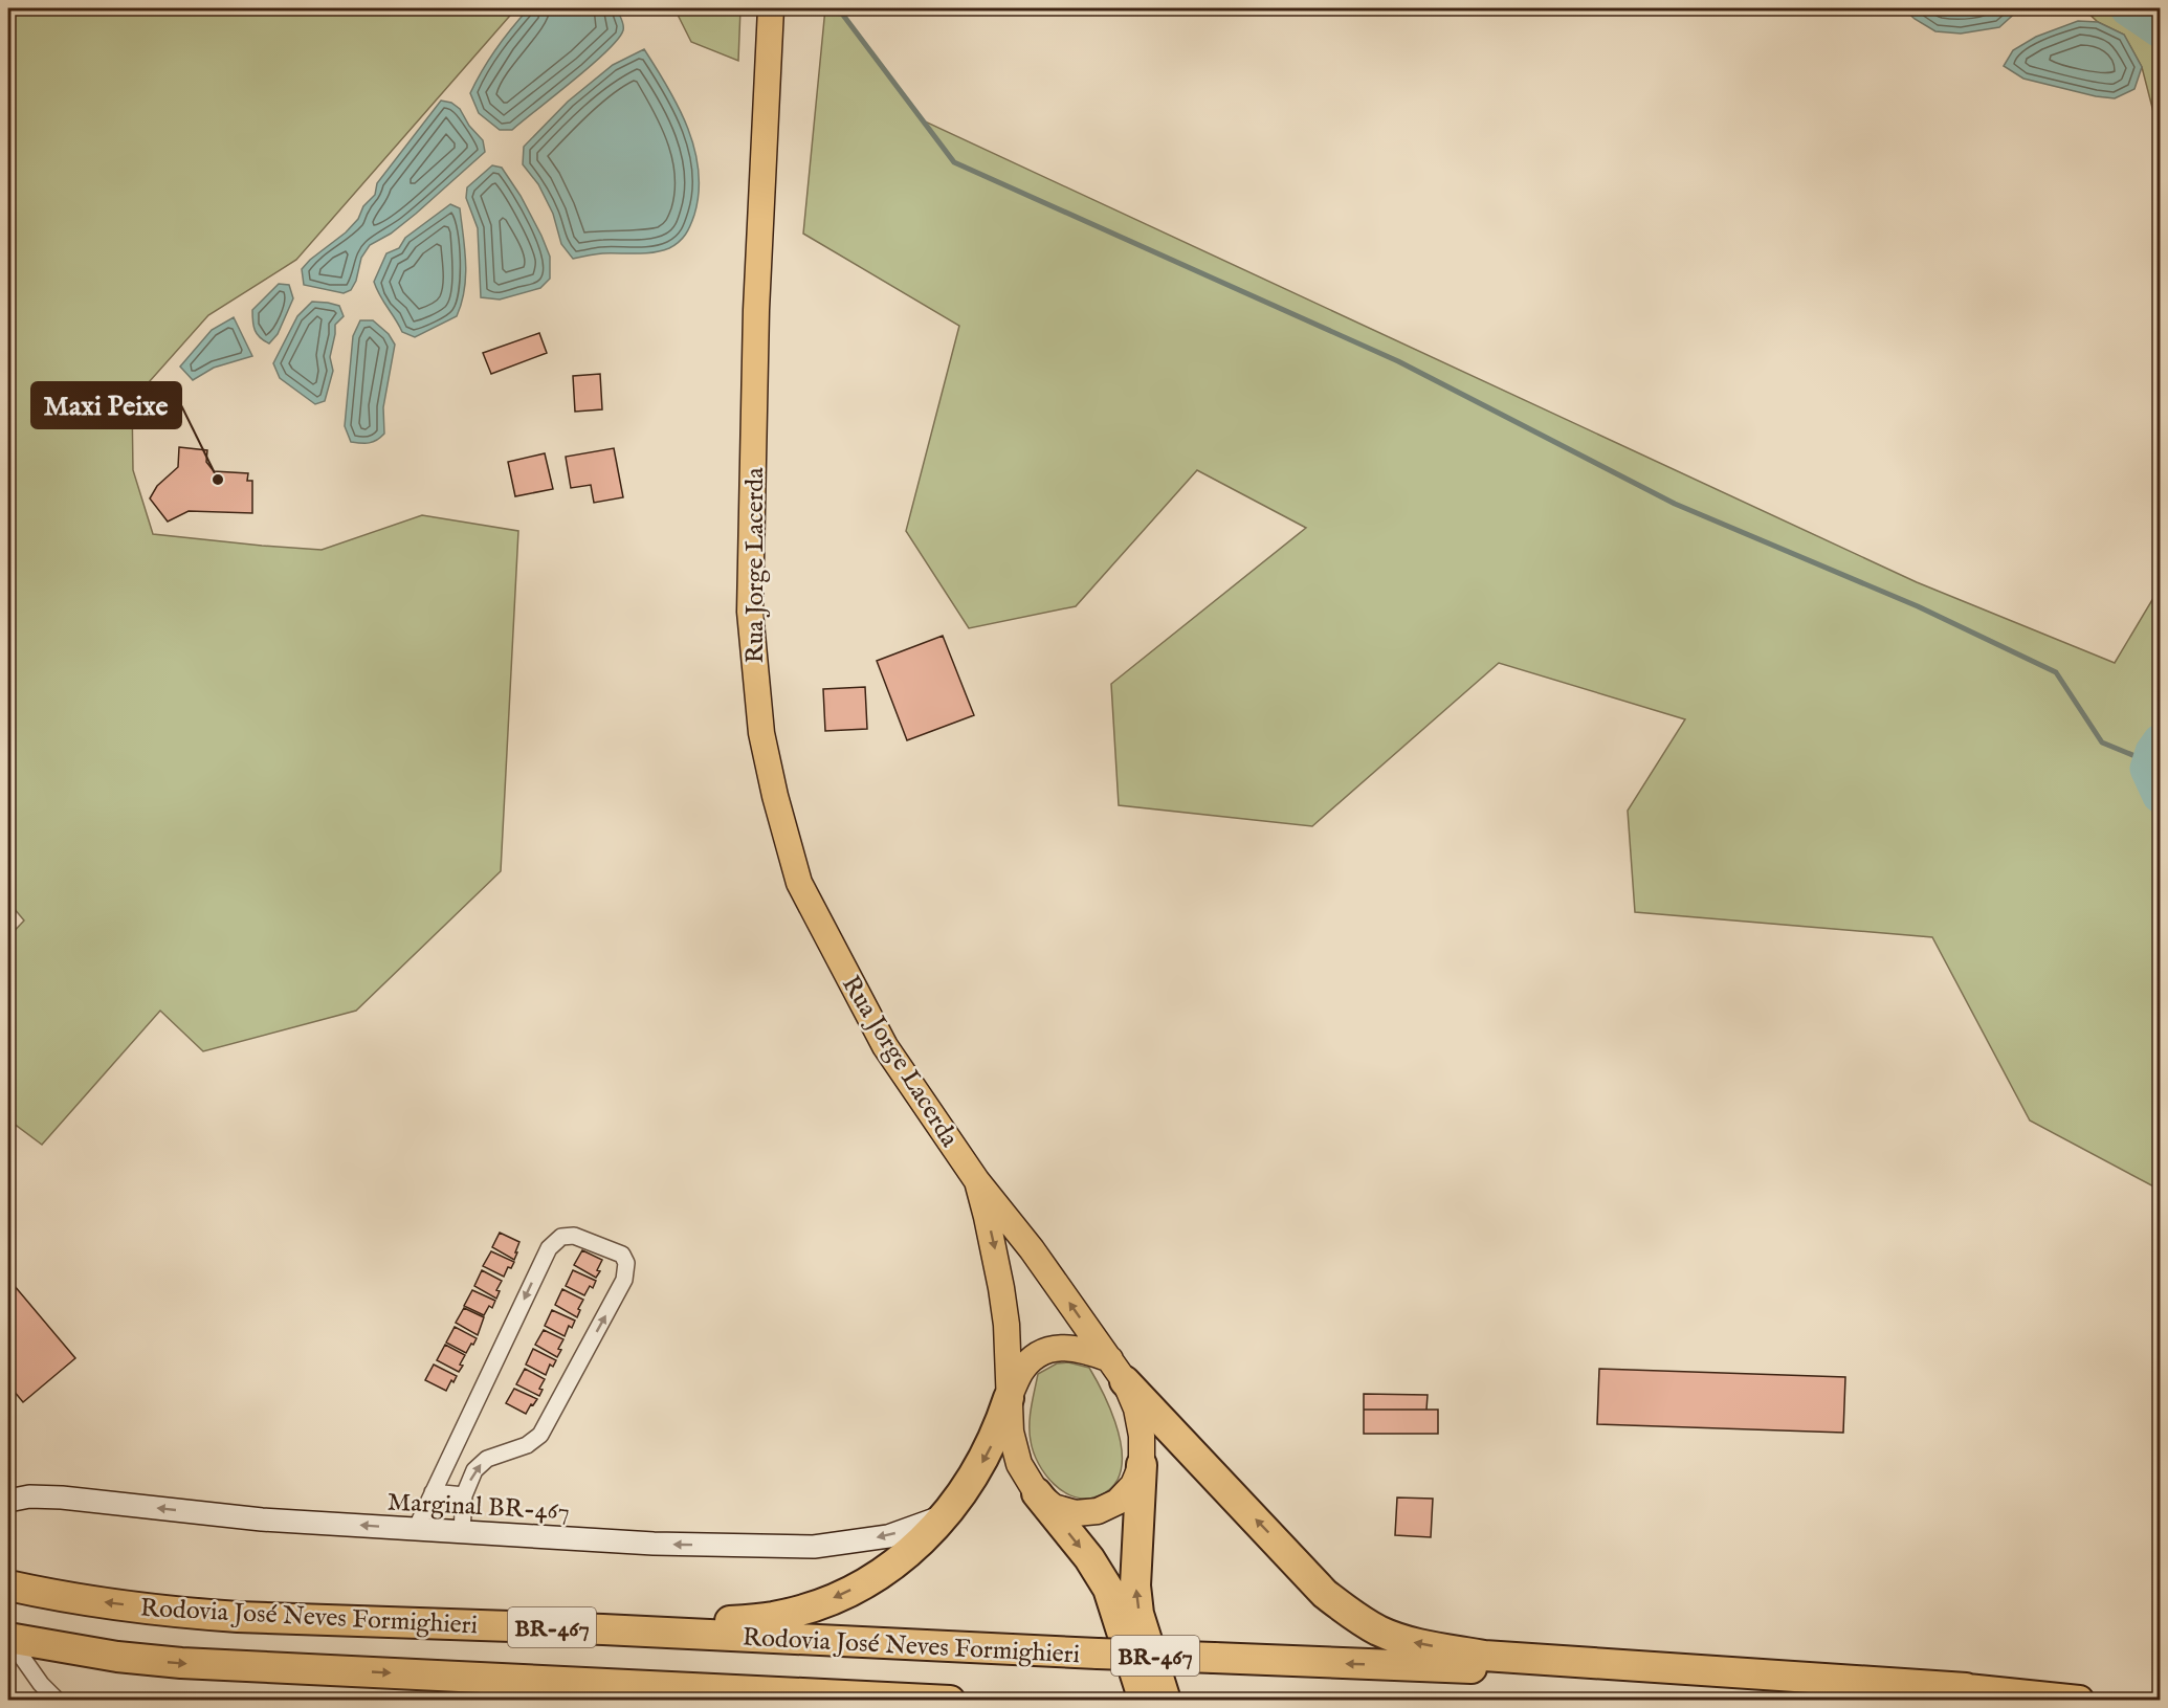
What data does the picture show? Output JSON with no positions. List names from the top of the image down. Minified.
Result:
{"streets":{"highway":["Rodovia José Neves Formighieri","BR-467"],"main road":["Rua Jorge Lacerda","Marginal BR-467"]},"one_way":["Marginal BR-467"],"places":["Maxi Peixe"]}
